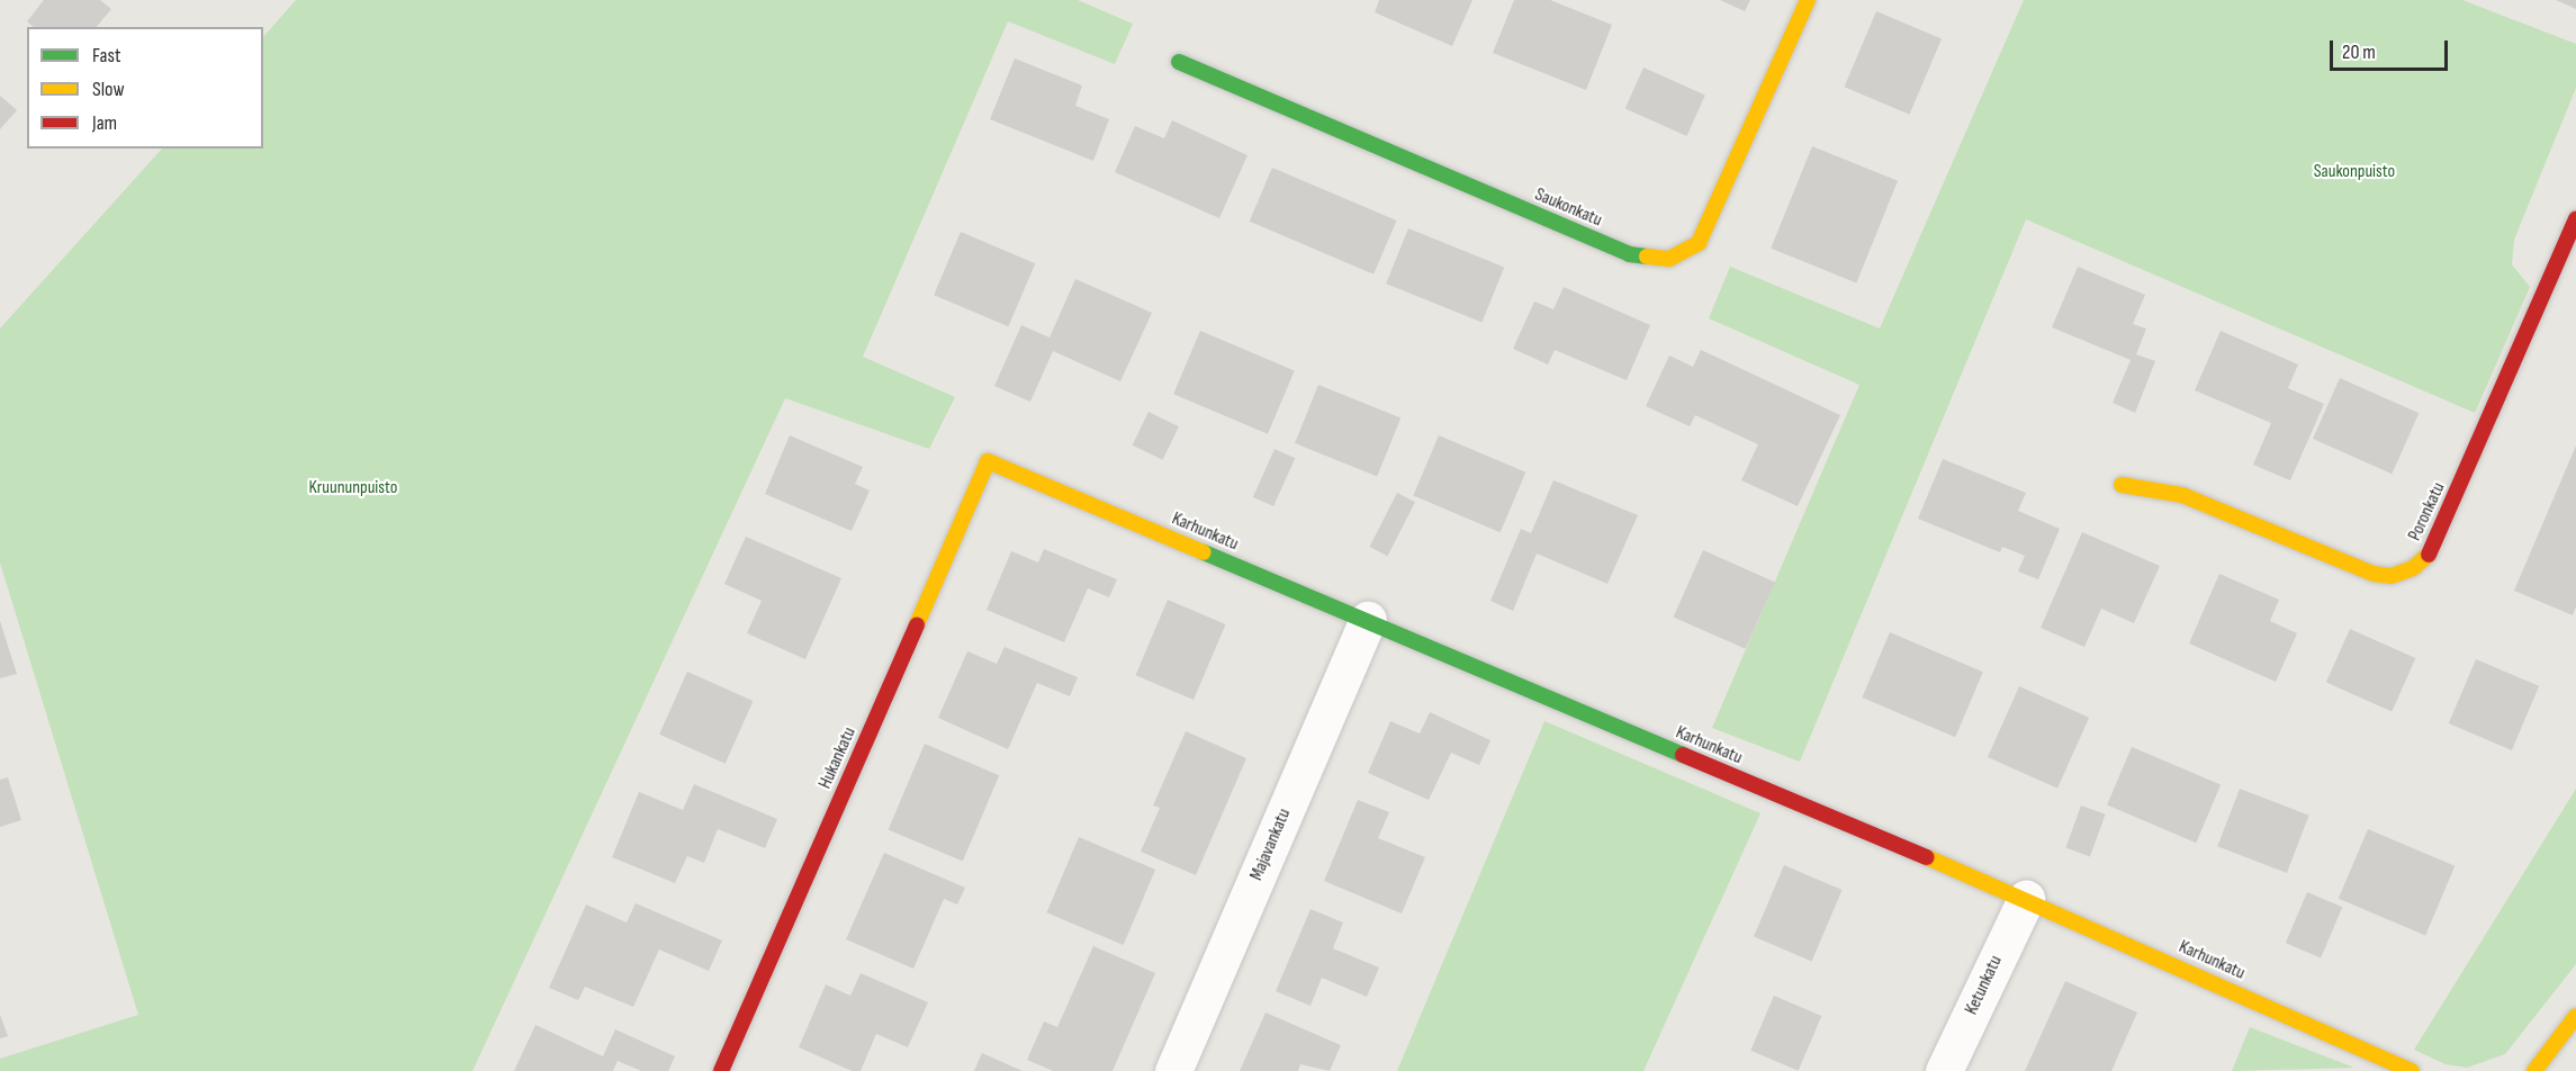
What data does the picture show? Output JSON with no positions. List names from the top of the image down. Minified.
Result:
{"streets":{"street":["Saukonkatu","Poronkatu","Karhunkatu","Hukankatu","Majavankatu","Ketunkatu"]},"crossings":[["Karhunkatu","Hukankatu"],["Karhunkatu","Majavankatu"],["Karhunkatu","Ketunkatu"]],"parks":["Saukonpuisto","Kruununpuisto"],"legend":["Fast","Slow","Jam"],"scale_bar":"20 m"}
